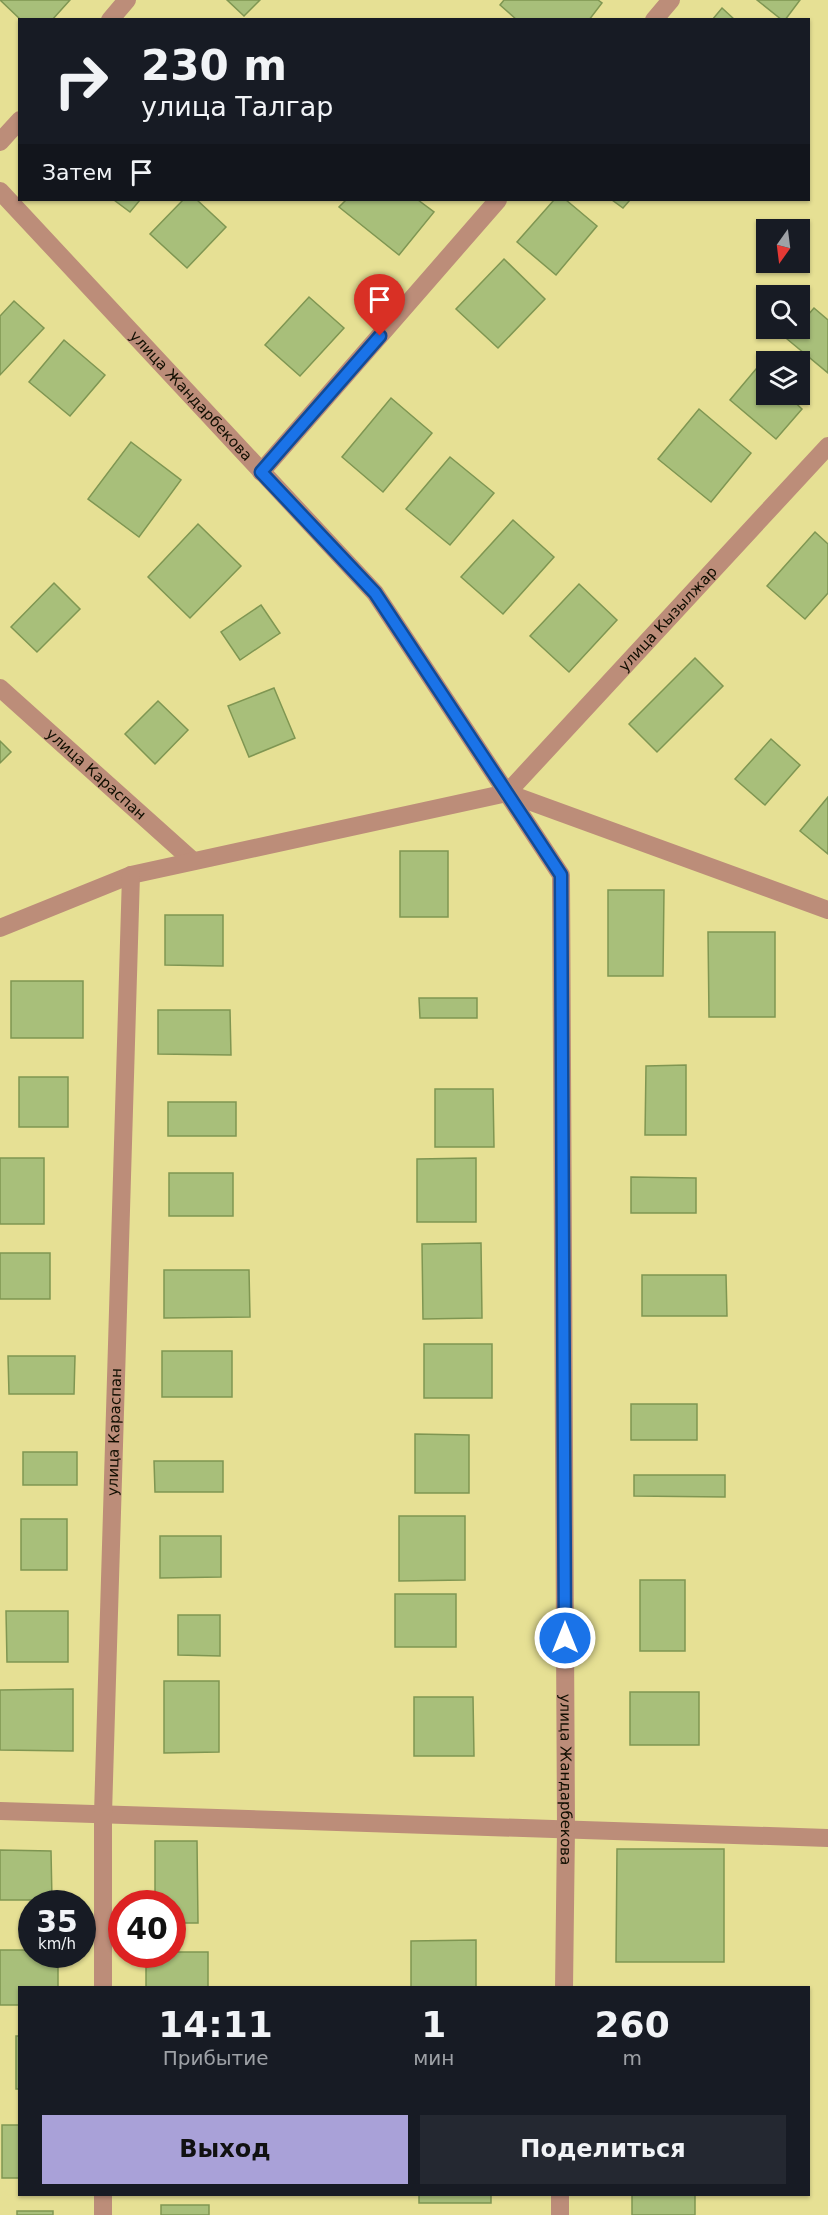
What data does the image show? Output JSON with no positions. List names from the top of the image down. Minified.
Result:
{"streets":{"street":["улица Жандарбекова","улица Кызылжар","улица Караспан"]},"crossings":[["улица Жандарбекова","улица Кызылжар"]],"north":"bottom","page":{"turn":["230 m","улица Талгар"],"then":"Затем","speed":"35 km/h","limit":"40","eta":["14:11","Прибытие","1","мин","260","m"],"buttons":["Выход","Поделиться"]}}
